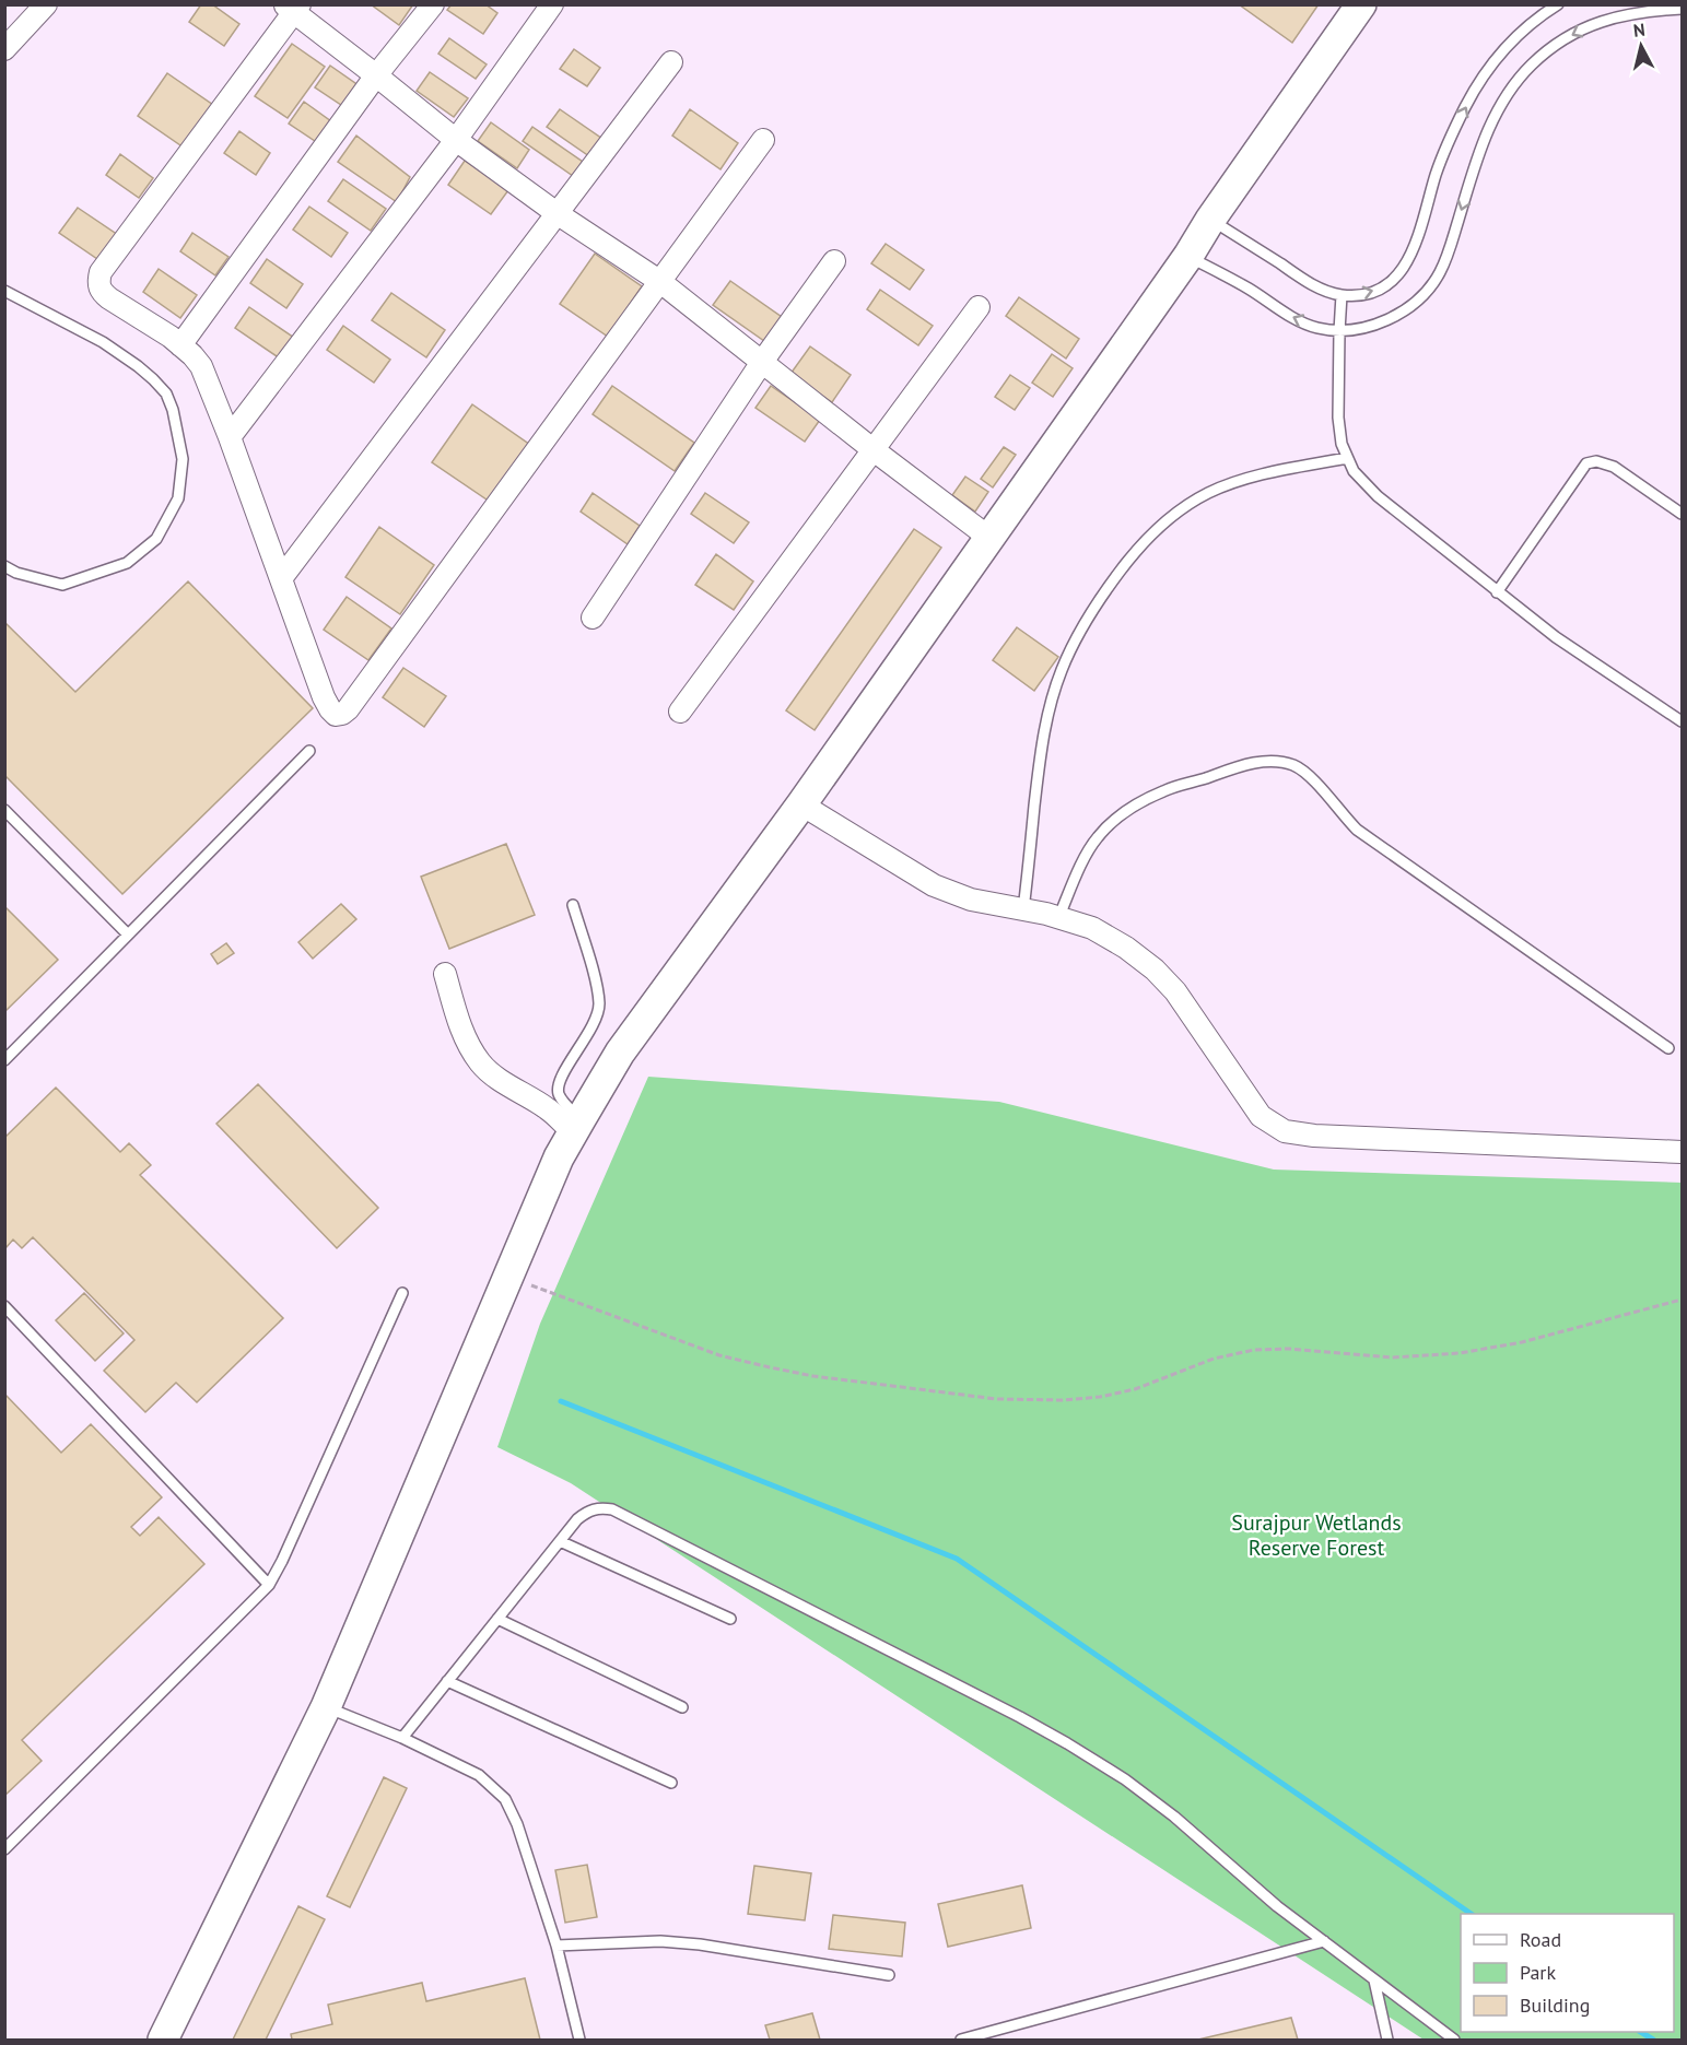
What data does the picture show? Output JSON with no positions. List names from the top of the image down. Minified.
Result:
{"parks":["Surajpur Wetlands Reserve Forest"],"legend":["Road","Park","Building"],"north":"top"}
